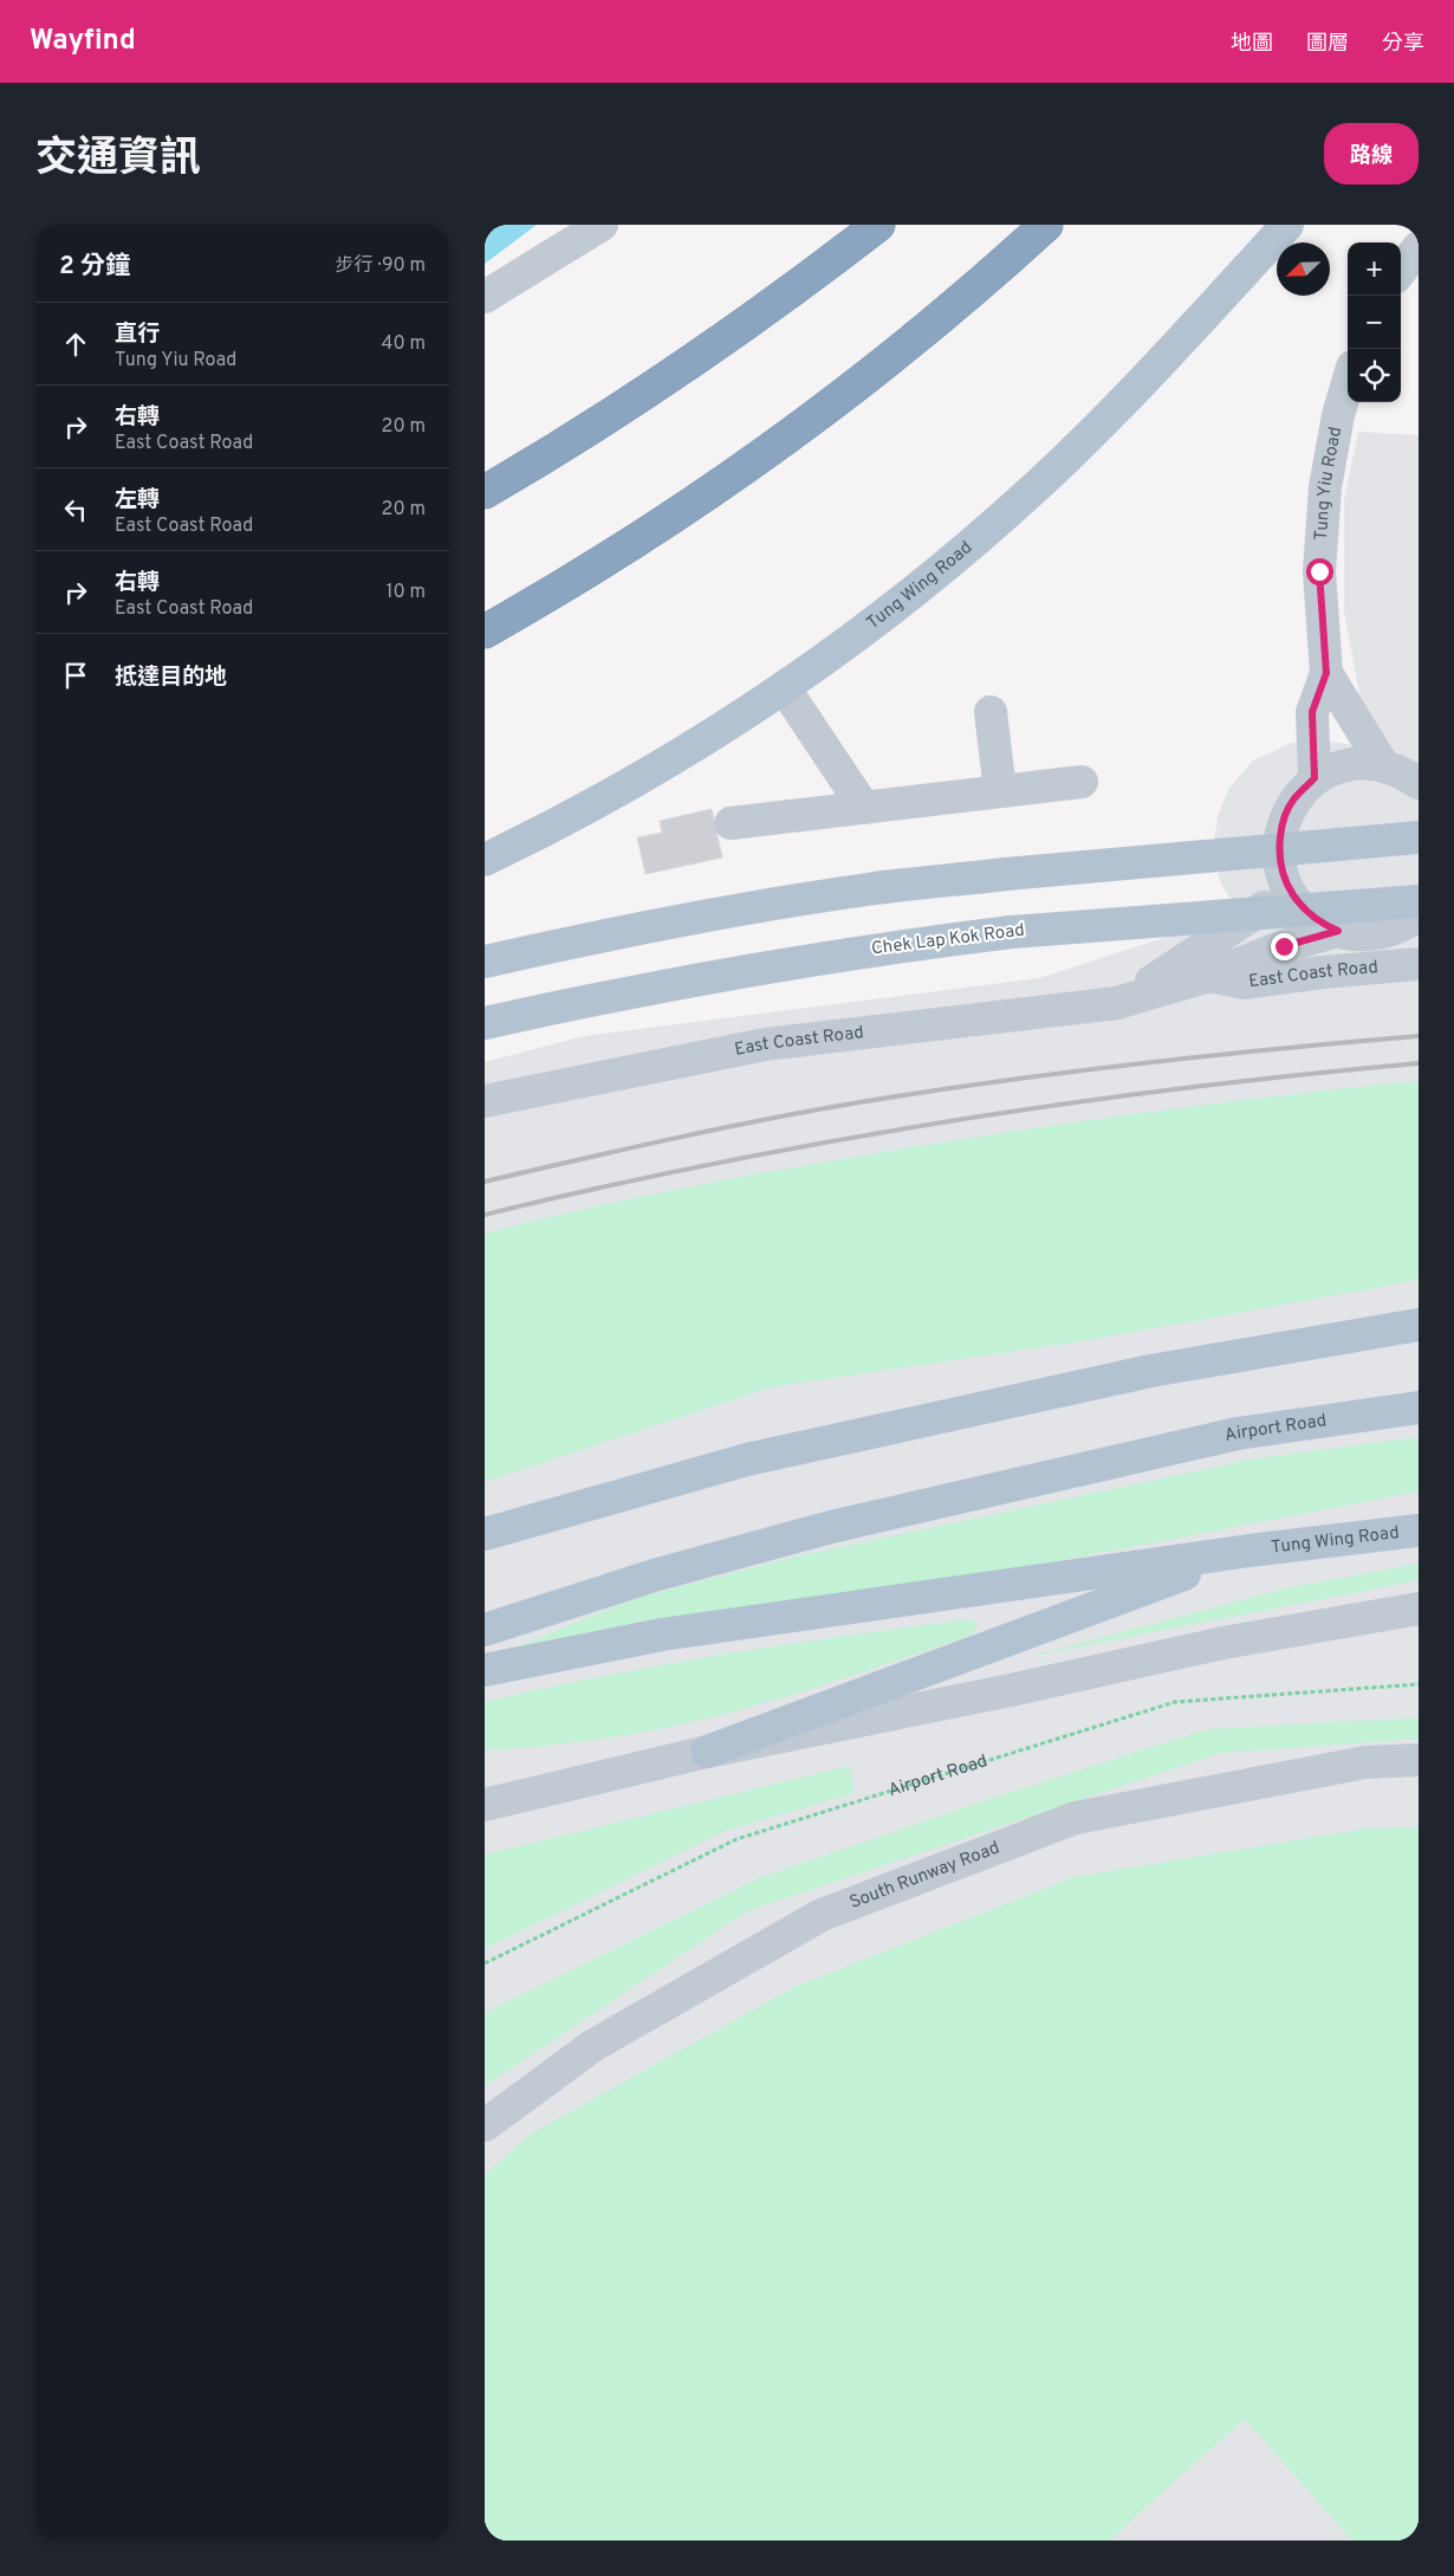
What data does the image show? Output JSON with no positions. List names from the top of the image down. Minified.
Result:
{"streets":{"main road":["Tung Wing Road","Chek Lap Kok Road","Airport Road"],"street":["Tung Yiu Road","East Coast Road","South Runway Road"]},"crossings":[["Tung Yiu Road","East Coast Road"]],"north":"bottom left","page":{"header":"Wayfind","nav":["地圖","圖層","分享"],"title":"交通資訊","buttons":"路線","heading":["2 分鐘","步行 · 90 m"],"map_buttons":["+","−"],"list":[["直行","Tung Yiu Road","40 m"],["右轉","East Coast Road","20 m"],["左轉","East Coast Road","20 m"],["右轉","East Coast Road","10 m"],"抵達目的地"]}}
